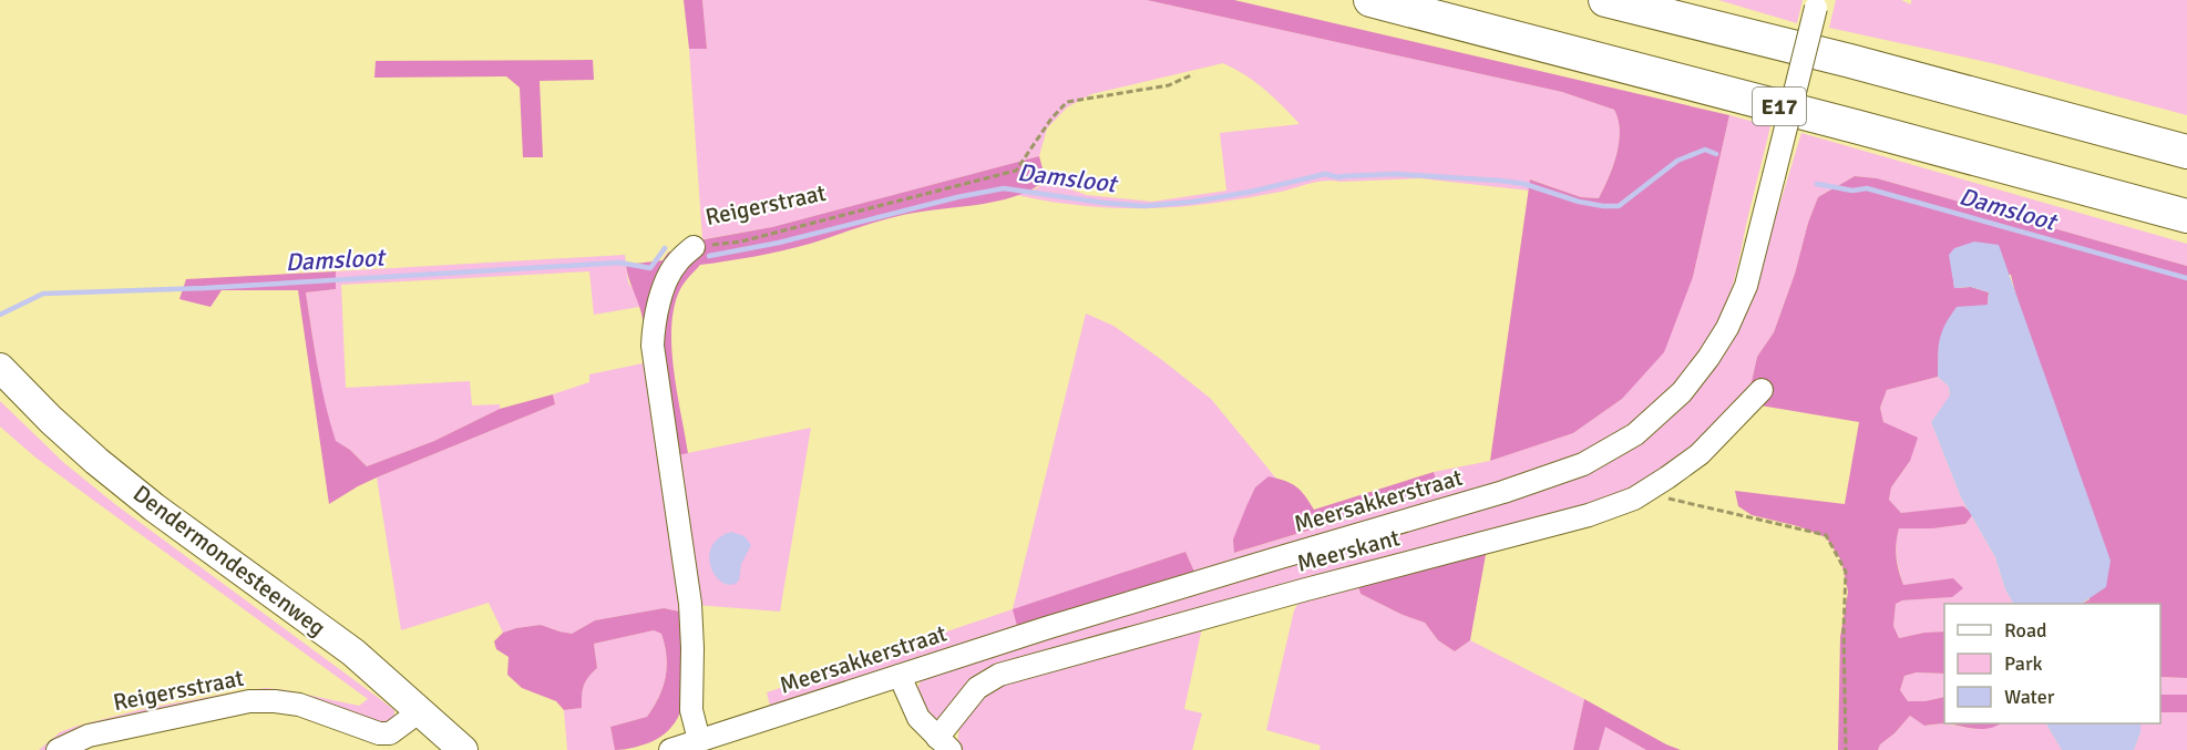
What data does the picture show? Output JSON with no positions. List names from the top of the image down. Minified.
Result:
{"streets":{"highway":["E17"],"main road":["Dendermondesteenweg"],"street":["Reigerstraat","Meersakkerstraat","Meerskant","Reigersstraat"]},"crossings":[["Reigerstraat","Meersakkerstraat"],["Meersakkerstraat","Meerskant"],["Dendermondesteenweg","Reigersstraat"]],"water":["Damsloot"],"legend":["Road","Park","Water"]}
